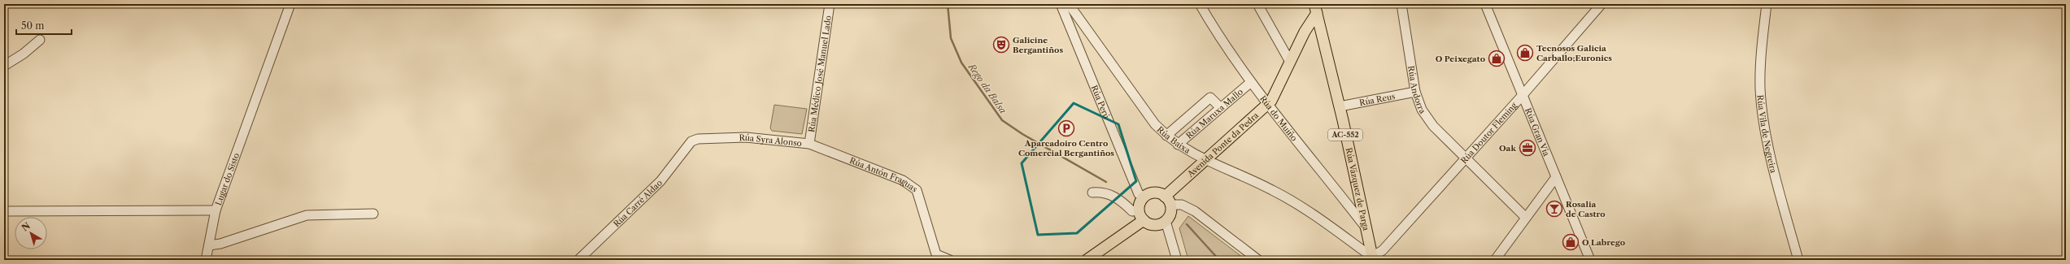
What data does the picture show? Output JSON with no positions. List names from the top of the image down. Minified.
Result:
{"streets":{"main road":["AC-552","Avenida Ponte da Pedra","Rúa Vázquez de Parga"],"street":["Rúa Médico José Manuel Lado","Rúa Andorra","Rúa Reus","Rúa Perú","Rúa Maruxa Mallo","Rúa do Muíño","Rúa Doutor Fleming","Rúa Gran Vía","Rúa Vila de Negreira","Rúa Baixa","Rúa Syra Alonso","Rúa Antón Fraguas","Lugar do Sisto","Rúa Carré Aldao"]},"crossings":[["Rúa Médico José Manuel Lado","Rúa Syra Alonso"],["Rúa Andorra","Rúa Reus"],["Rúa Andorra","Rúa Doutor Fleming"],["Rúa Reus","Rúa Vázquez de Parga"],["Rúa Perú","Avenida Ponte da Pedra"],["Rúa Maruxa Mallo","Rúa do Muíño"],["Rúa Maruxa Mallo","Rúa Baixa"],["Rúa do Muíño","Avenida Ponte da Pedra"],["Rúa do Muíño","Rúa Vázquez de Parga"],["Rúa Doutor Fleming","Rúa Gran Vía"],["Rúa Doutor Fleming","Rúa Baixa"],["Rúa Doutor Fleming","Rúa Vázquez de Parga"],["Rúa Baixa","Avenida Ponte da Pedra"],["Rúa Baixa","Rúa Vázquez de Parga"],["Rúa Syra Alonso","Rúa Antón Fraguas"],["Rúa Syra Alonso","Rúa Carré Aldao"],["Avenida Ponte da Pedra","Rúa Vázquez de Parga"]],"water":["Rego da Balsa"],"places":{"theatre":["Galicine Bergantiños"],"shop":["Tecnosos Galicia Carballo;Euronics","O Peixegato","O Labrego"],"parking":["Aparcadoiro Centro Comercial Bergantiños"],"office":["Oak"],"bar":["Rosalia de Castro"]},"scale_bar":"50 m","north":"top left"}
